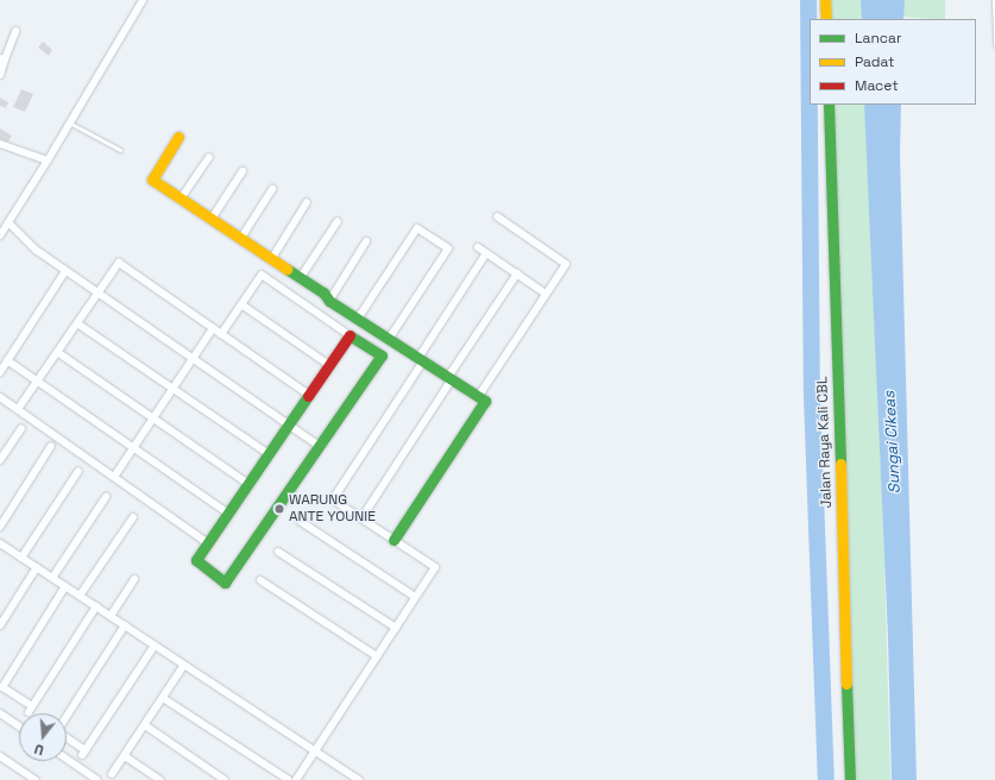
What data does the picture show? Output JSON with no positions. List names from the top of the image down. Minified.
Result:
{"streets":{"street":["Jalan Raya Kali CBL"]},"water":["Sungai Cikeas"],"places":["WARUNG ANTE YOUNIE"],"legend":["Lancar","Padat","Macet"],"north":"bottom"}
